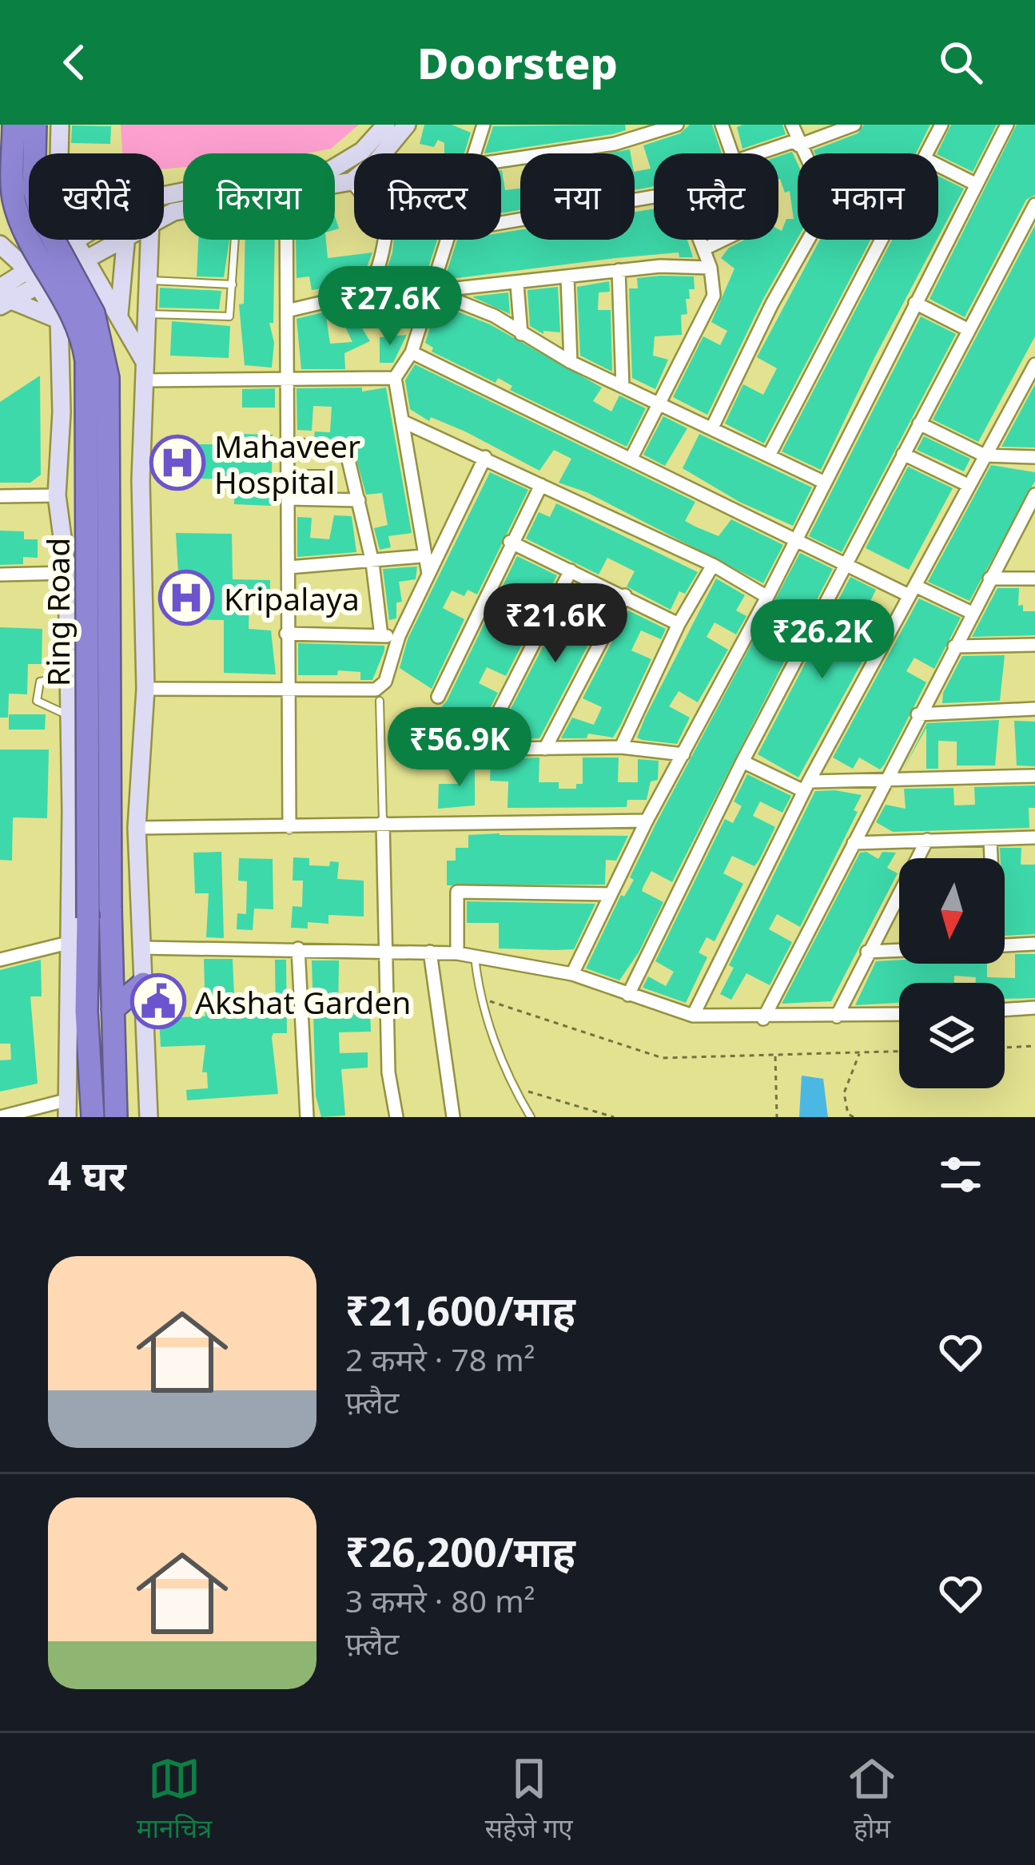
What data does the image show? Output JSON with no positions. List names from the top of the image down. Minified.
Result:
{"streets":{"highway":["Ring Road"]},"places":{"hospital":["Mahaveer Hospital","Kripalaya"],"public building":["Akshat Garden"]},"north":"bottom","page":{"header":"Doorstep","chip":["खरीदें","किराया","फ़िल्टर","नया","फ़्लैट","मकान"],"price":["₹27.6K","₹21.6K","₹26.2K","₹56.9K"],"heading":"4 घर","list":[{"name":"₹21,600/माह","note":"2 कमरे · 78 m² · फ़्लैट"},{"name":"₹26,200/माह","note":"3 कमरे · 80 m² · फ़्लैट"}],"tabs":["मानचित्र","सहेजे गए","होम"]}}
